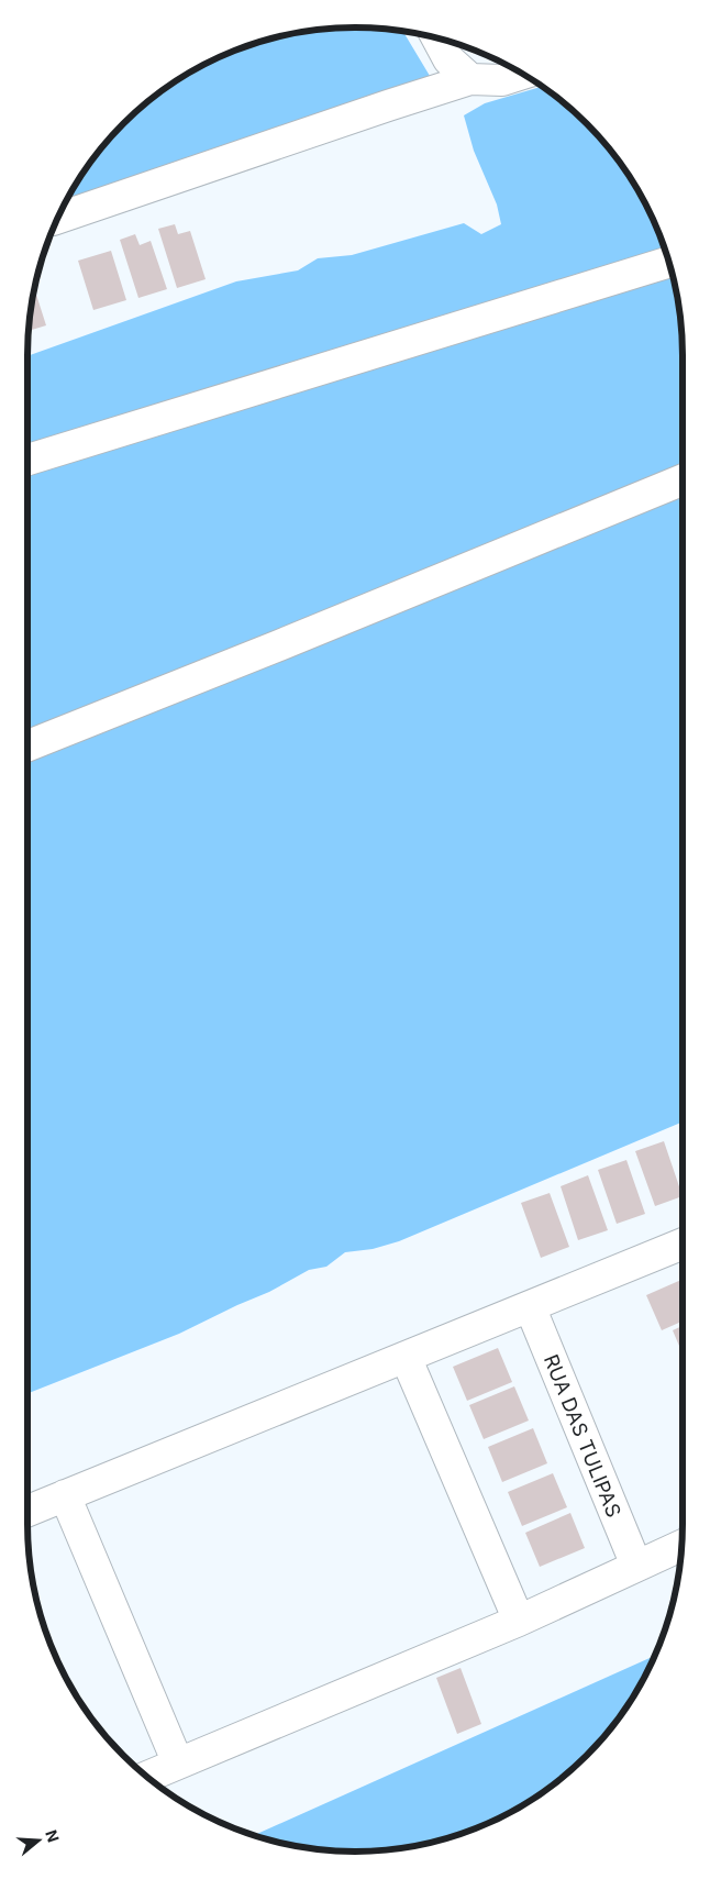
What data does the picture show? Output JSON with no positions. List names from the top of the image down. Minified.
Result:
{"streets":{"street":["RUA DAS TULIPAS"]},"north":"right"}
